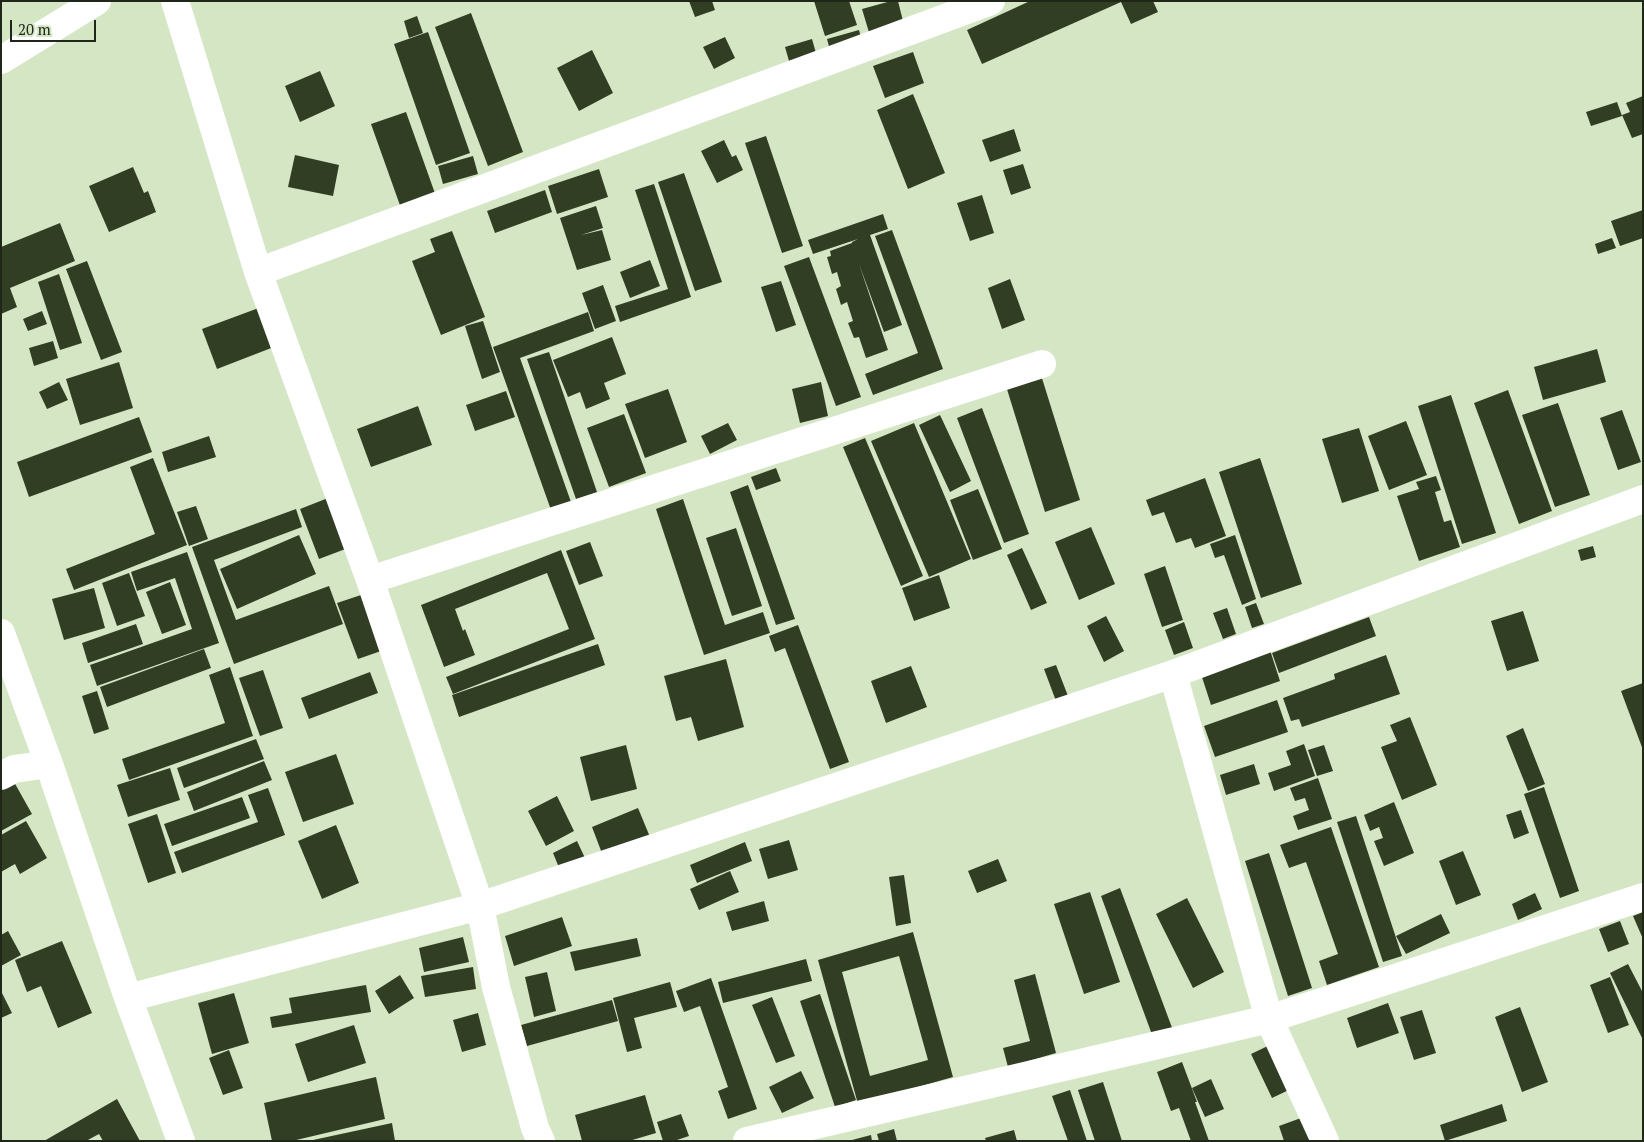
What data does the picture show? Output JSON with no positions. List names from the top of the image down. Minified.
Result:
{"scale_bar":"20 m"}
